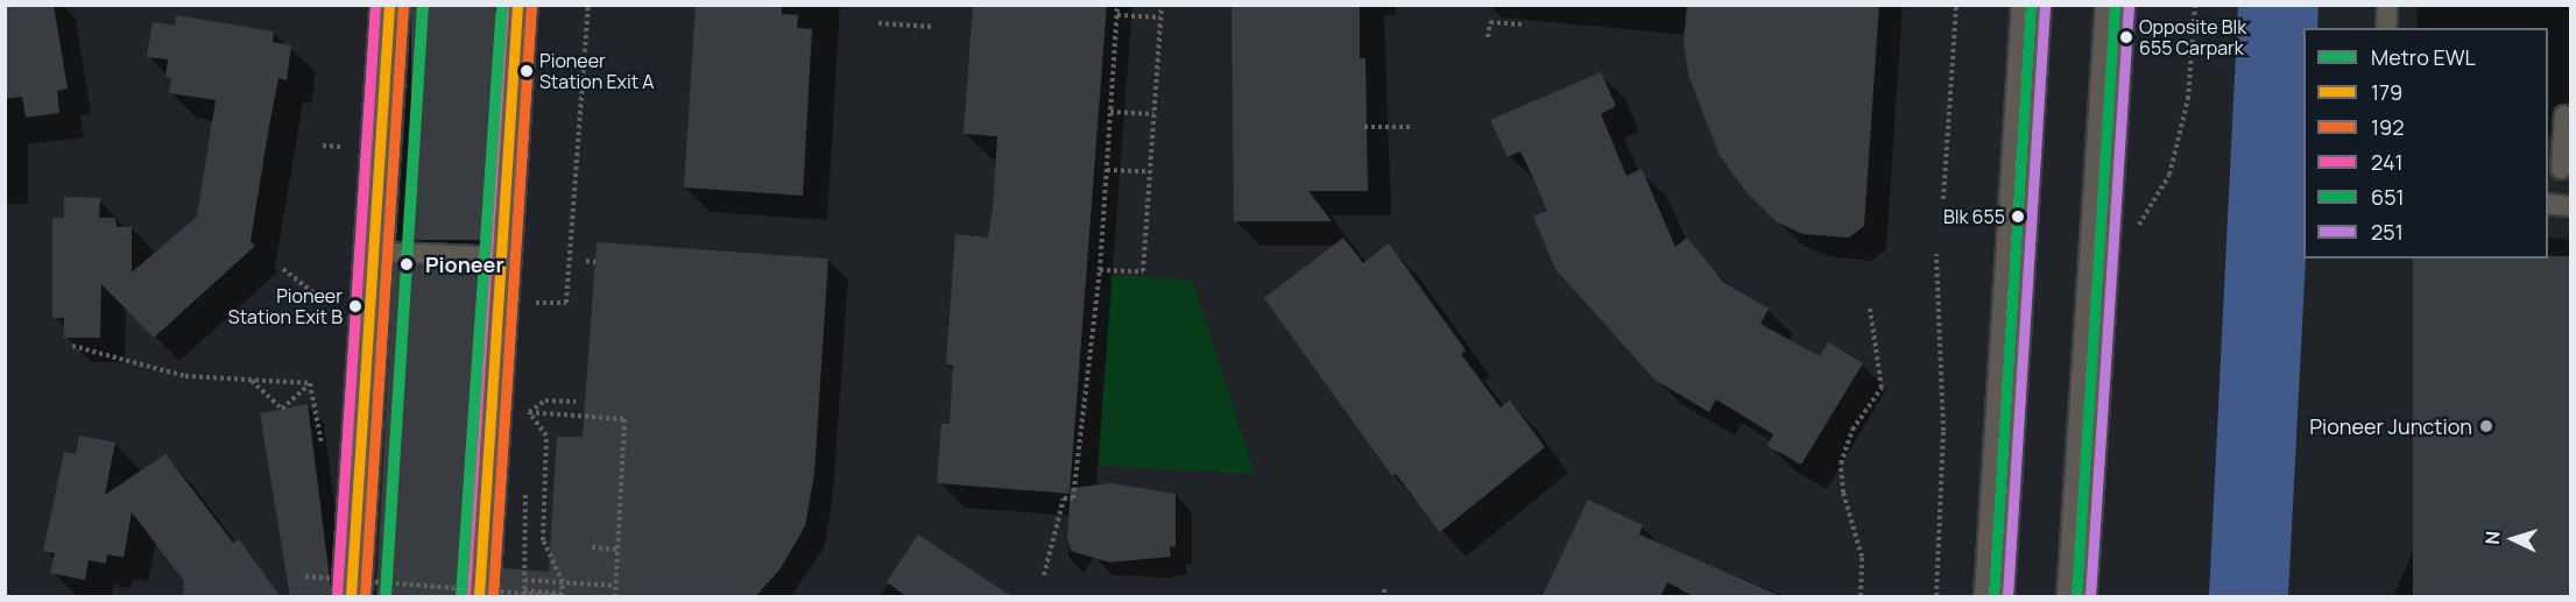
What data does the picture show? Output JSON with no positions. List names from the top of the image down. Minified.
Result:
{"places":["Opposite Blk 655 Carpark","Pioneer Station Exit A","Blk 655","Pioneer","Pioneer Station Exit B","Pioneer Junction"],"lines":["metro line EWL","transit line 179","transit line 241","transit line 651","transit line 192","transit line 251"],"legend":["Metro EWL","179","192","241","651","251"],"north":"left"}
